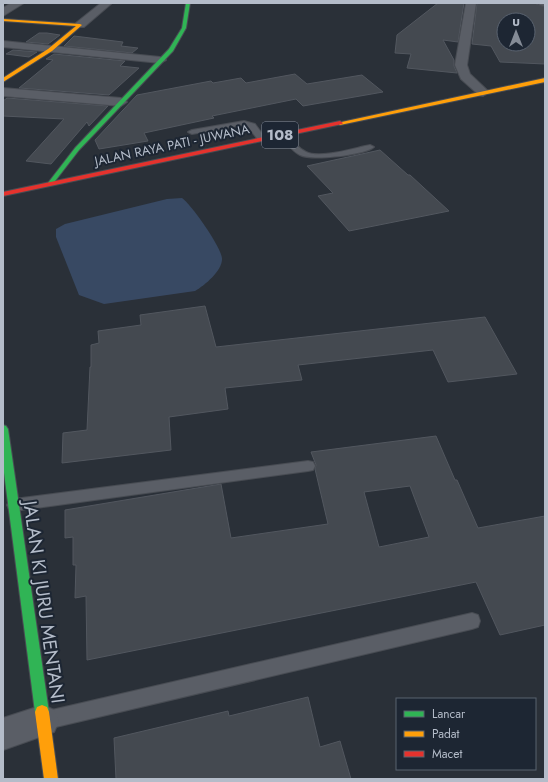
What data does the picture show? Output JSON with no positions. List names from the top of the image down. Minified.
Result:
{"streets":{"main road":["108","JALAN RAYA PATI - JUWANA","JALAN KI JURU MENTANI"]},"legend":["Lancar","Padat","Macet"],"north":"top"}
